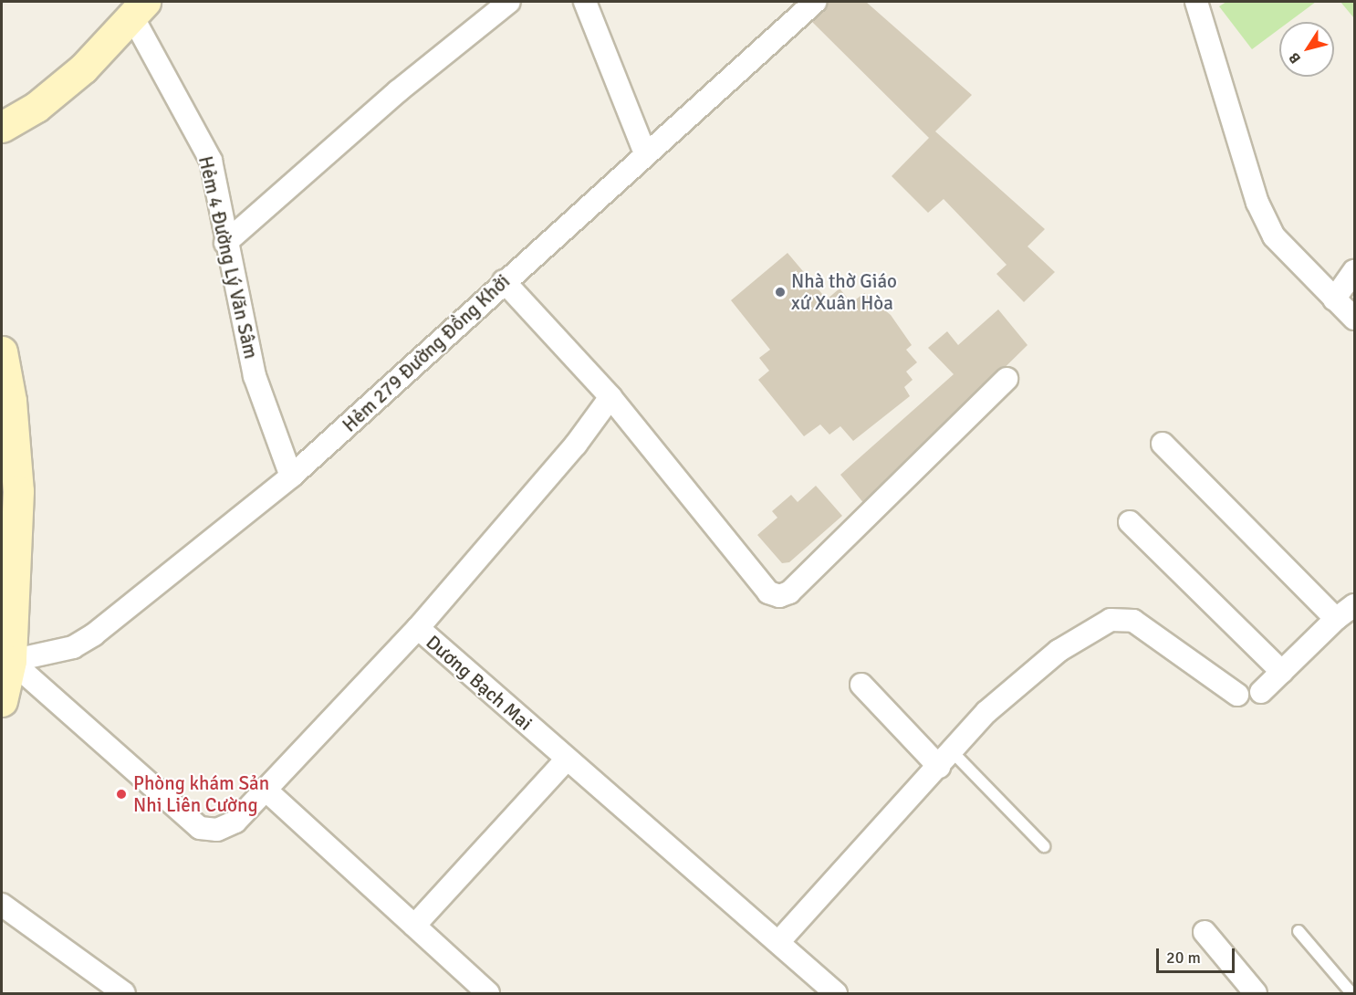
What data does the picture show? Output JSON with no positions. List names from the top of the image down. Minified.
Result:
{"streets":{"street":["Hẻm 4 Đường Lý Văn Sâm","Hẻm 279 Đường Đồng Khởi","Dương Bạch Mai"]},"crossings":[["Hẻm 4 Đường Lý Văn Sâm","Hẻm 279 Đường Đồng Khởi"],["Hẻm 279 Đường Đồng Khởi","Dương Bạch Mai"]],"places":["Nhà thờ Giáo xứ Xuân Hòa","Phòng khám Sản Nhi Liên Cường"],"scale_bar":"20 m","north":"bottom left"}
